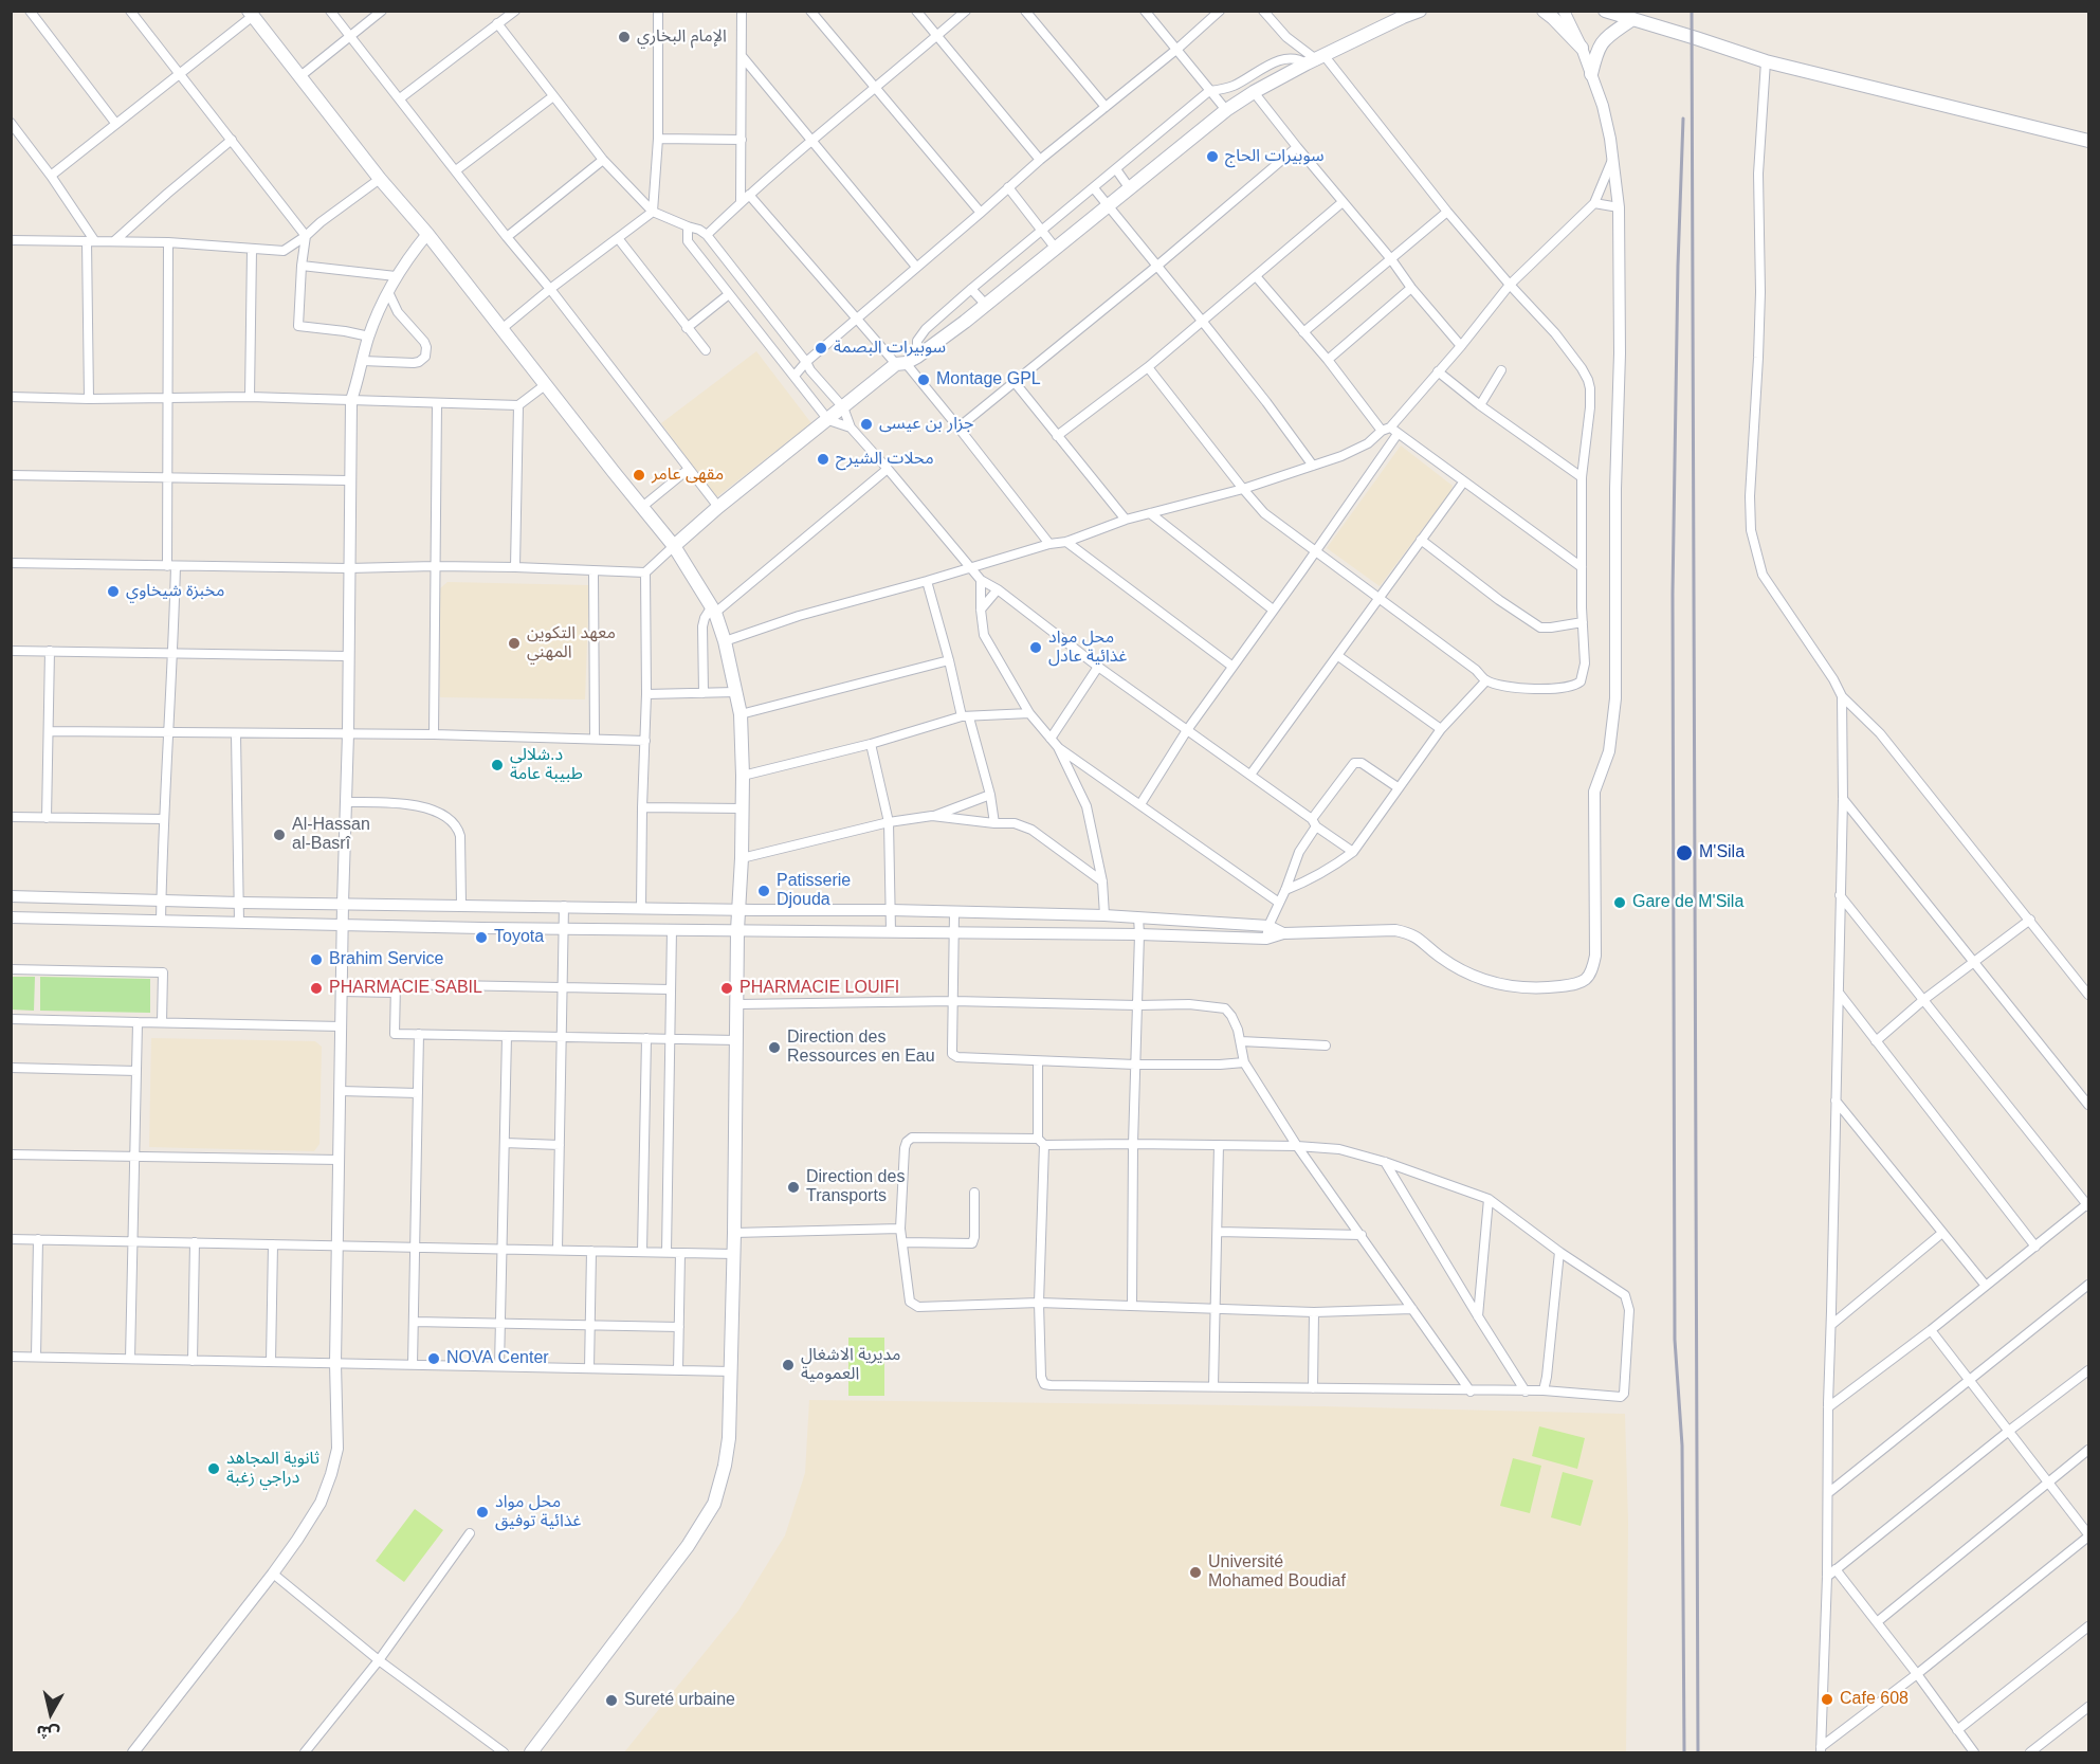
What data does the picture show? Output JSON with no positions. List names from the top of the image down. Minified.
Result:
{"places":["الإمام البخاري","سوبيرات الحاج","سوبيرات البصمة","Montage GPL","جزار بن عيسى","محلات الشيرح","مقهى عامر","مخبزة شيخاوي","معهد التكوين المهني","محل مواد غذائية عادل","د.شلالي طبيبة عامة","Al-Hassan al-Basrî","M'Sila","Patisserie Djouda","Gare de M'Sila","Toyota","Brahim Service","PHARMACIE SABIL","PHARMACIE LOUIFI","Direction des Ressources en Eau","Direction des Transports","NOVA Center","مديرية الاشغال العمومية","ثانوية المجاهد دراجي زغبة","محل مواد غذائية توفيق","Université Mohamed Boudiaf","Cafe 608","Sureté urbaine"],"north":"bottom"}
